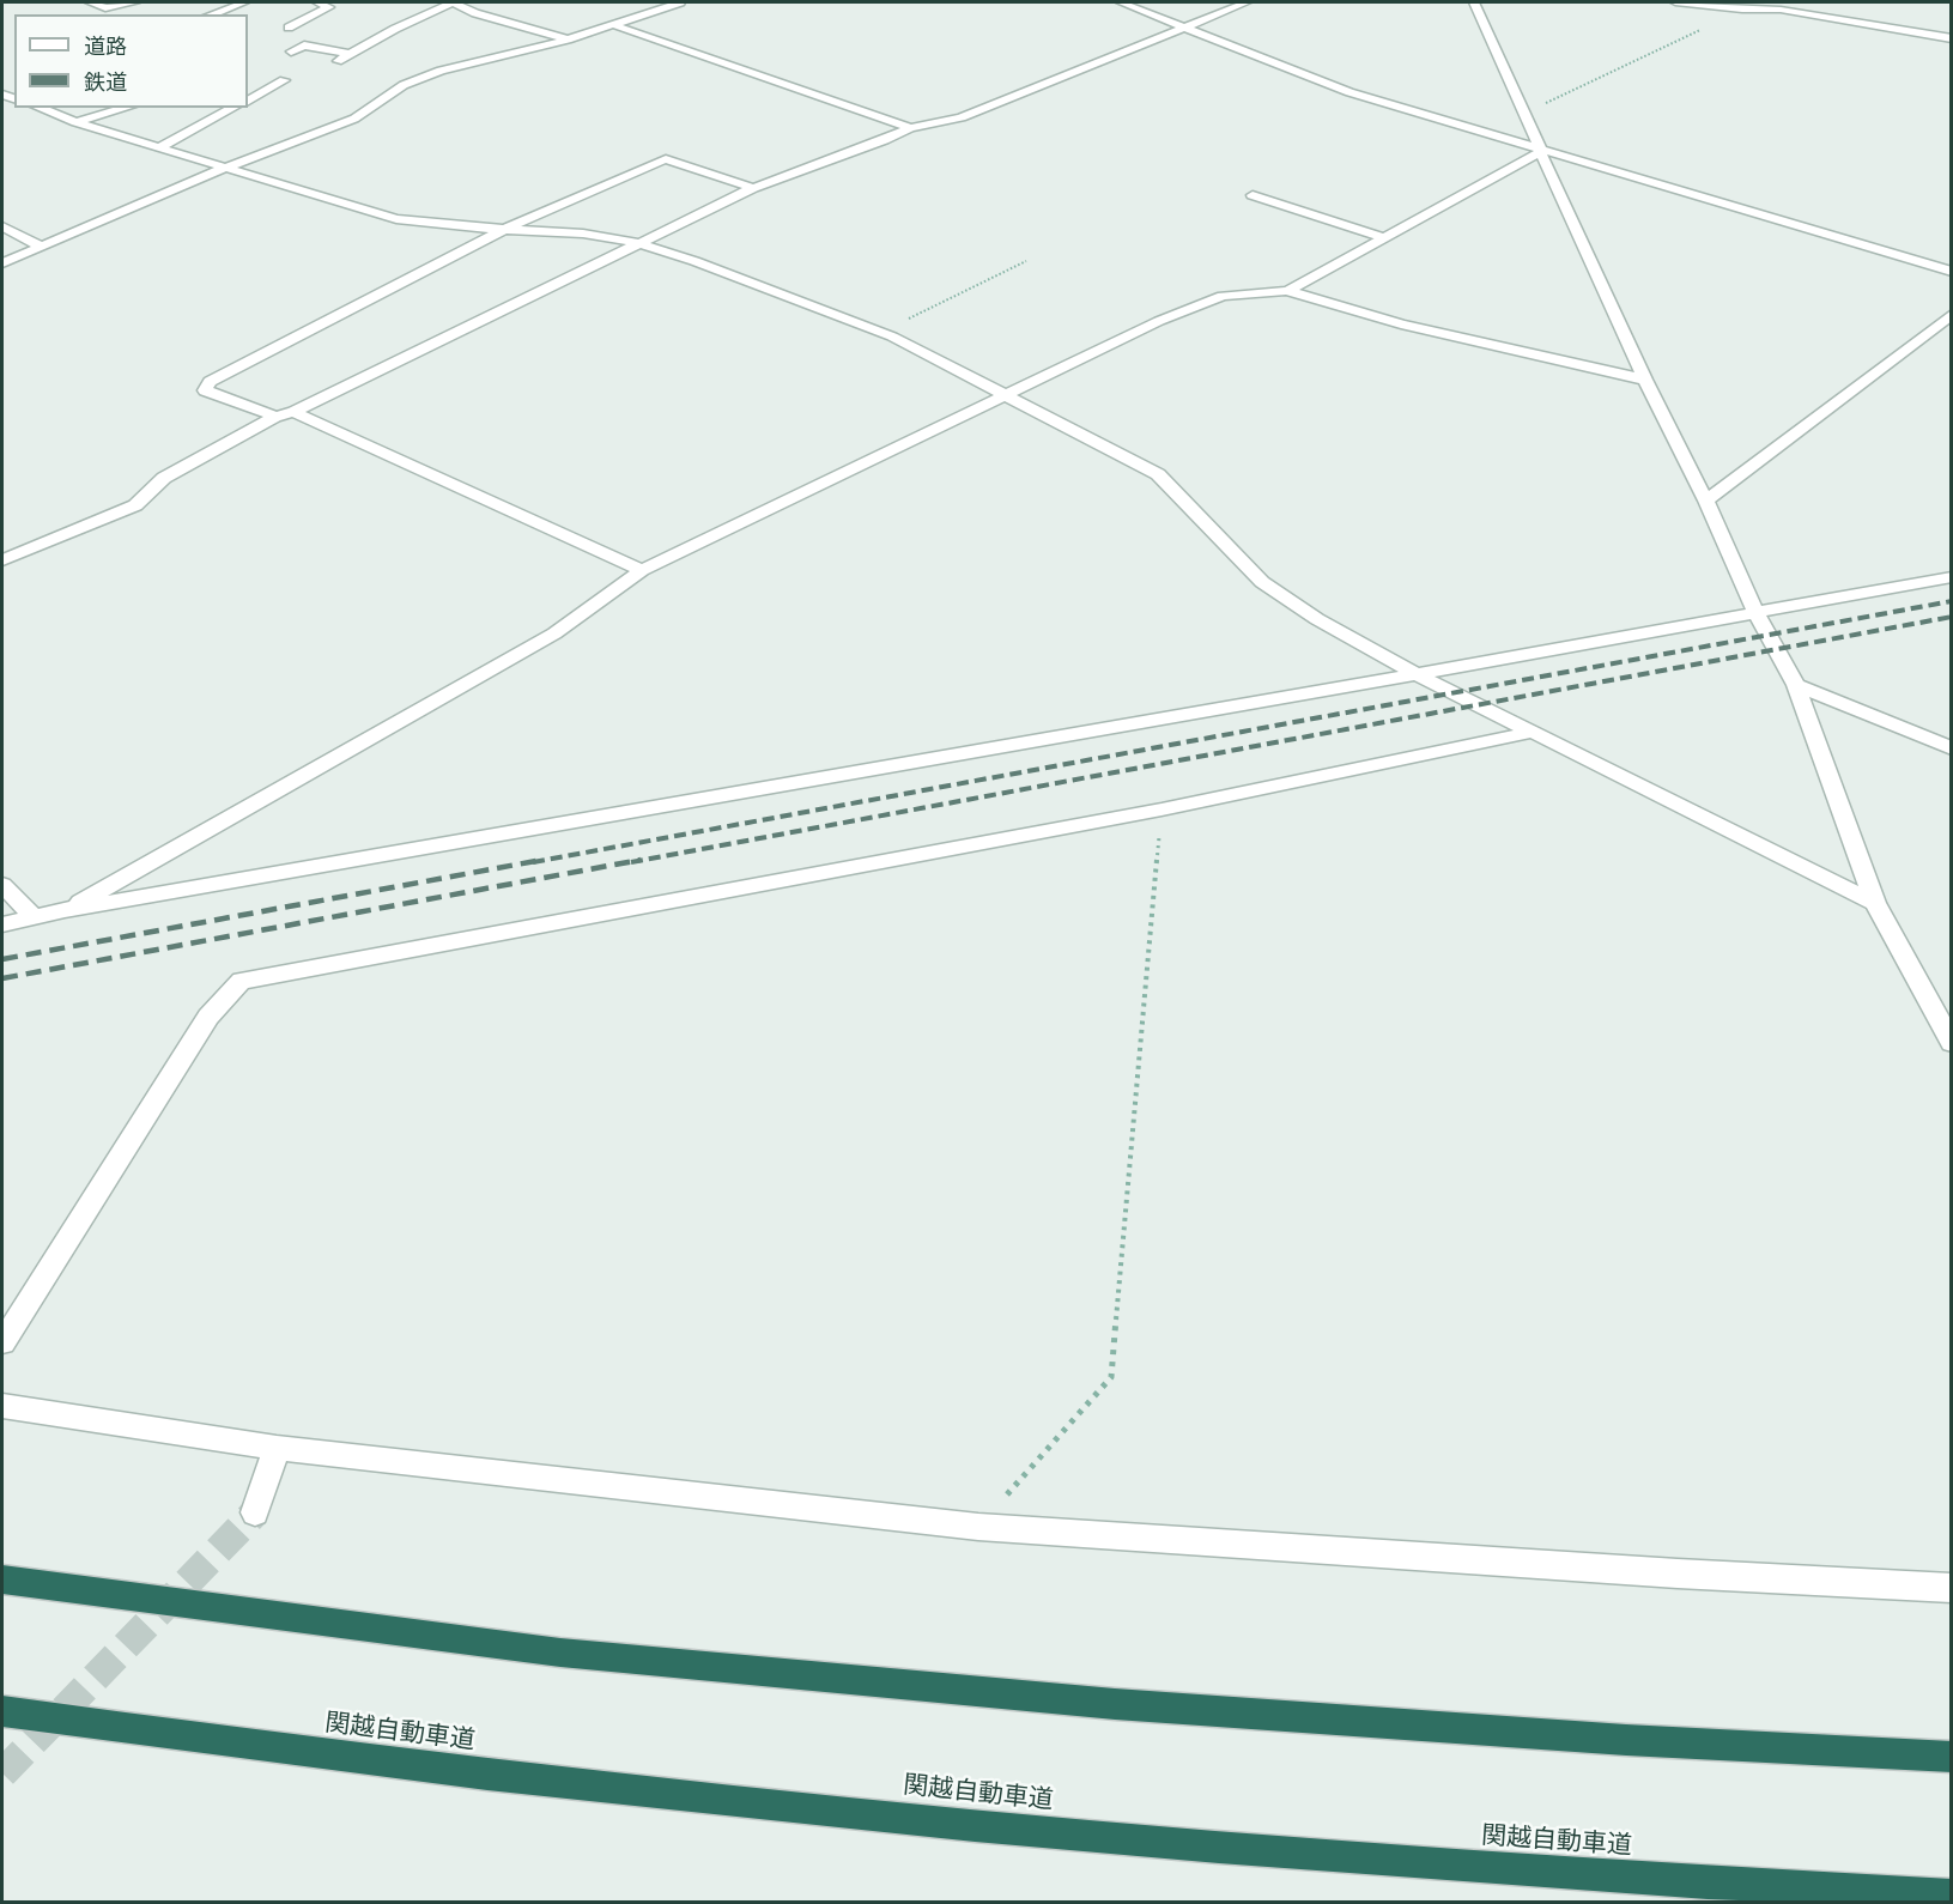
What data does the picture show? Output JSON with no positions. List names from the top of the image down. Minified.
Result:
{"streets":{"highway":["関越自動車道"]},"legend":["道路","鉄道"]}
